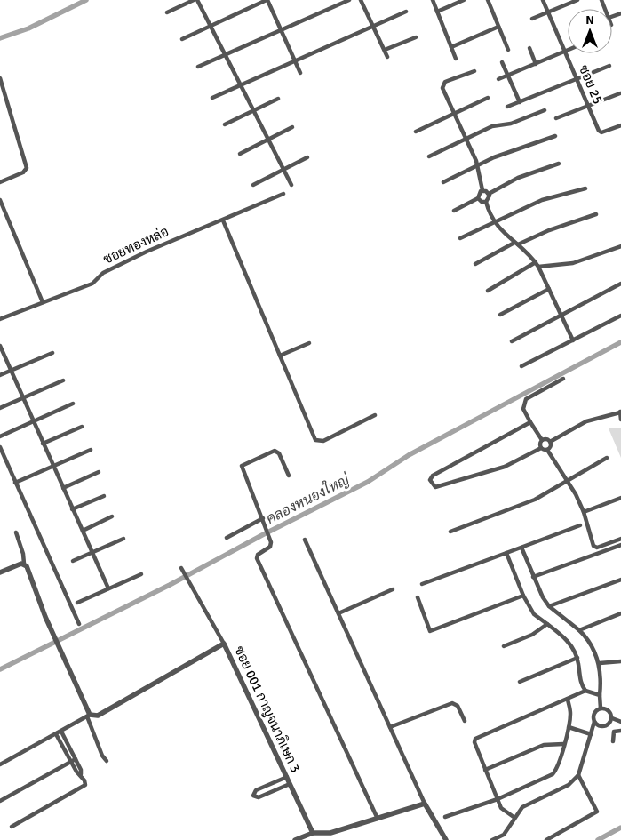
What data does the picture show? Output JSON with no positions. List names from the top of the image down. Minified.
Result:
{"streets":{"street":["ซอย 25","ซอยทองหล่อ","ซอย 001 กาญจนาภิเษก 3"]},"water":["คลองหนองใหญ่"],"north":"top"}
